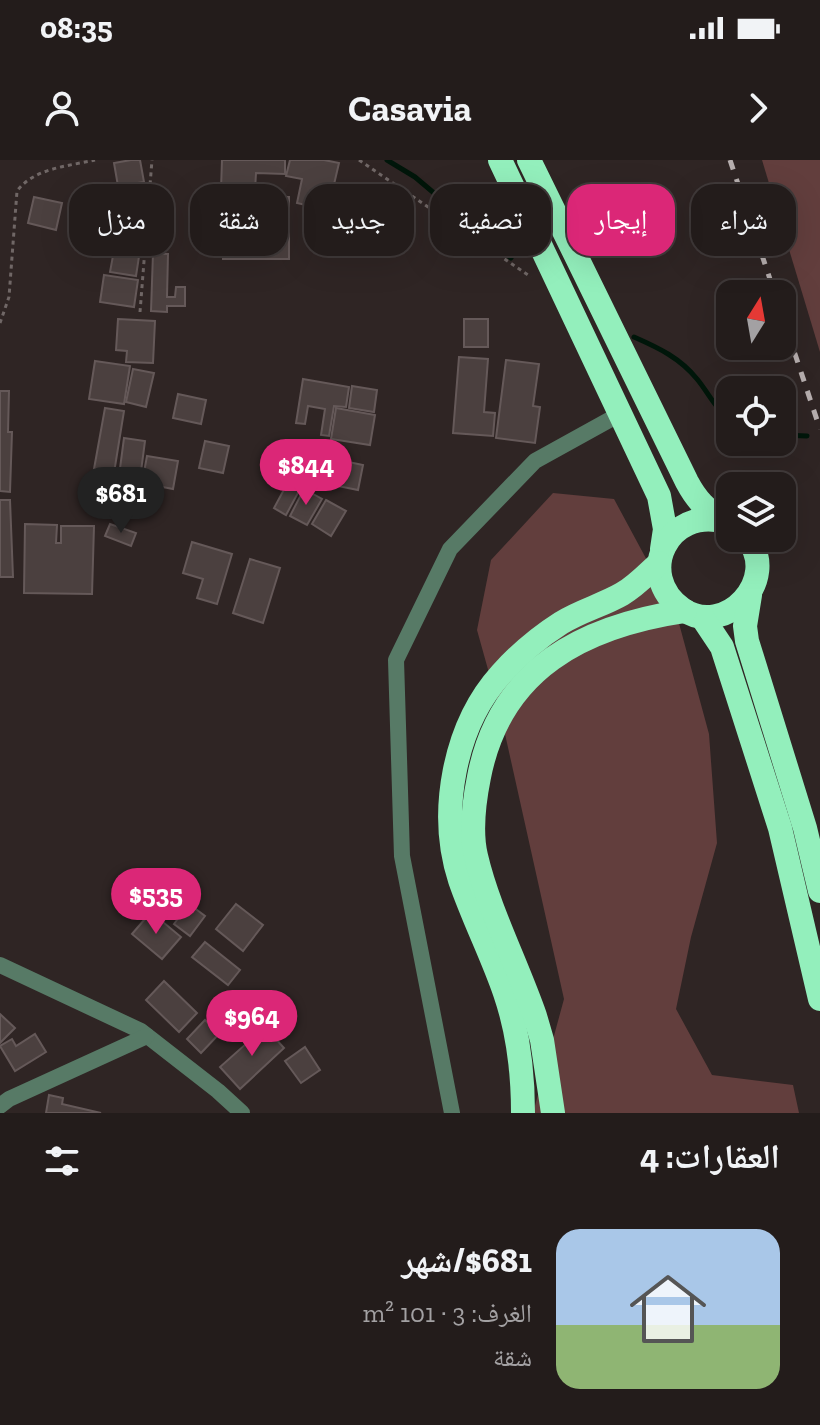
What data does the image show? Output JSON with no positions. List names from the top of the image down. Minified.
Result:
{"north":"top","page":{"status":"08:35","header":"Casavia","chip":["شراء","إيجار","تصفية","جديد","شقة","منزل"],"price":["$844","$681","$535","$964"],"heading":"العقارات: 4","list":[{"name":"$681/شهر","note":"الغرف: 3 · 101 m² · شقة"}]}}
